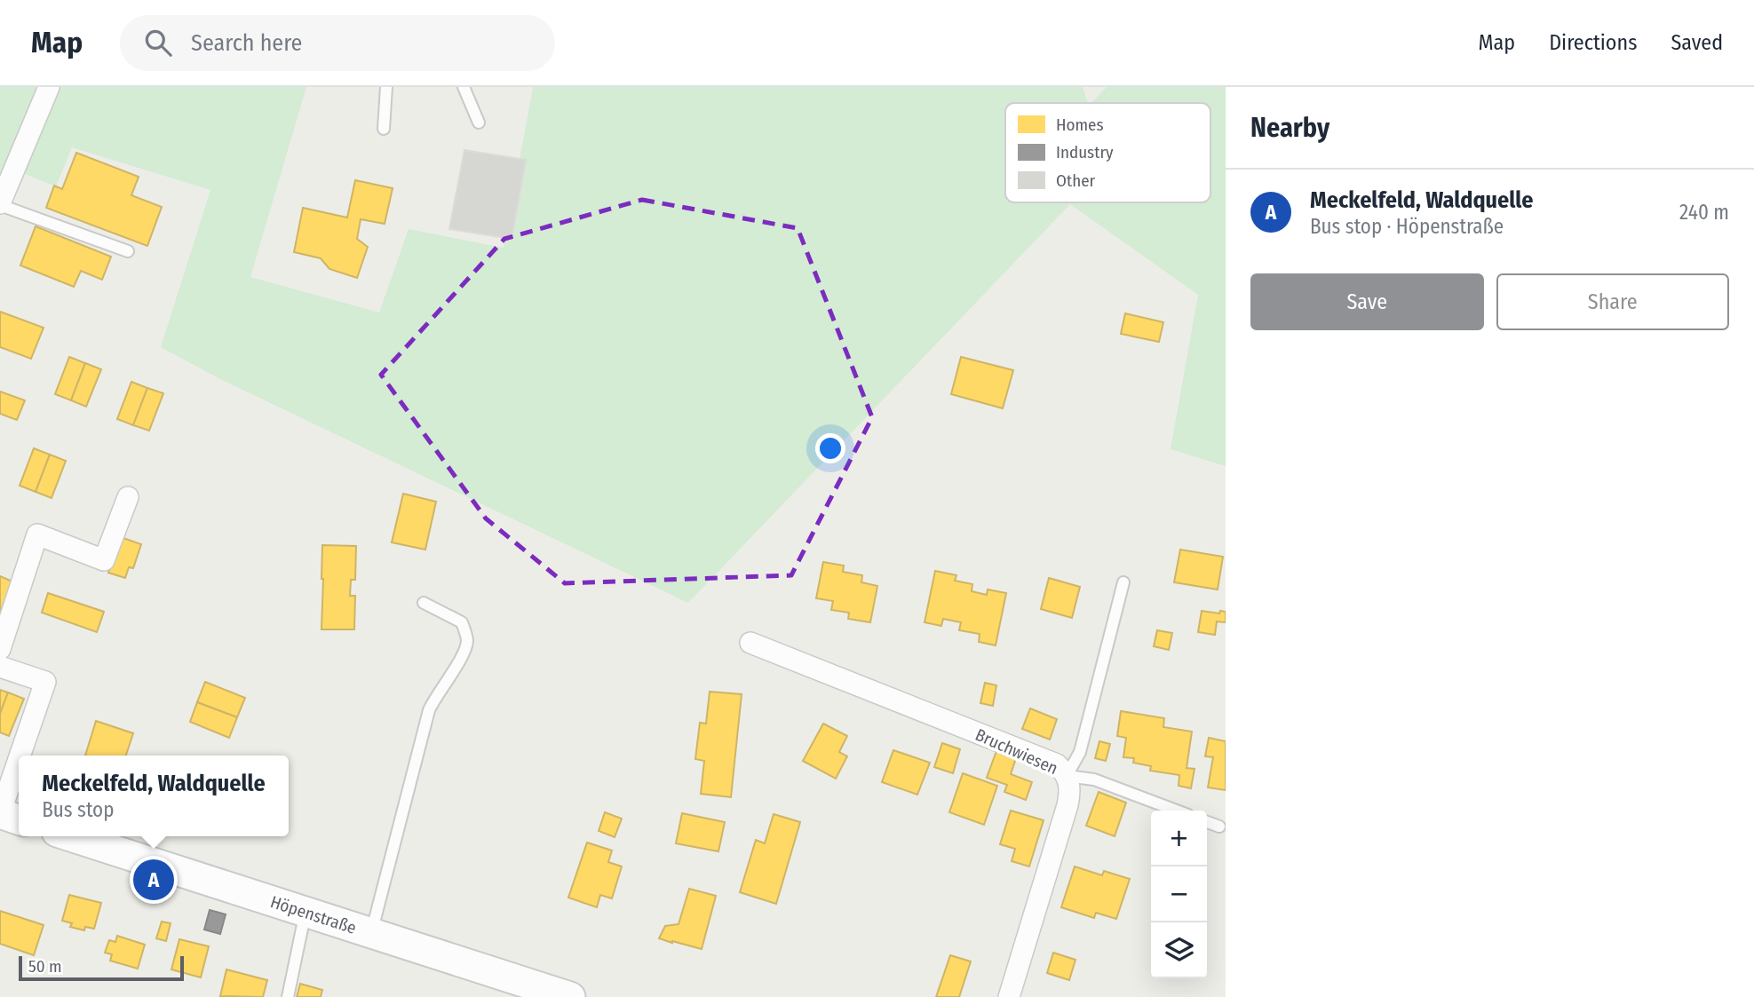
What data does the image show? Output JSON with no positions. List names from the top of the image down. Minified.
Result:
{"streets":{"main road":["Höpenstraße"],"street":["Bruchwiesen"]},"legend":["Homes","Industry","Other"],"scale_bar":"50 m","page":{"header":"Map","search":"Search here","nav":["Map","Directions","Saved"],"heading":"Nearby","list":[{"mark":"A","name":"Meckelfeld, Waldquelle","note":"Bus stop · Höpenstraße","value":"240 m"}],"buttons":["Save","Share"],"popup":["Meckelfeld, Waldquelle","Bus stop"],"map_buttons":["+","−"],"pins":"A","scale":"50 m"}}
